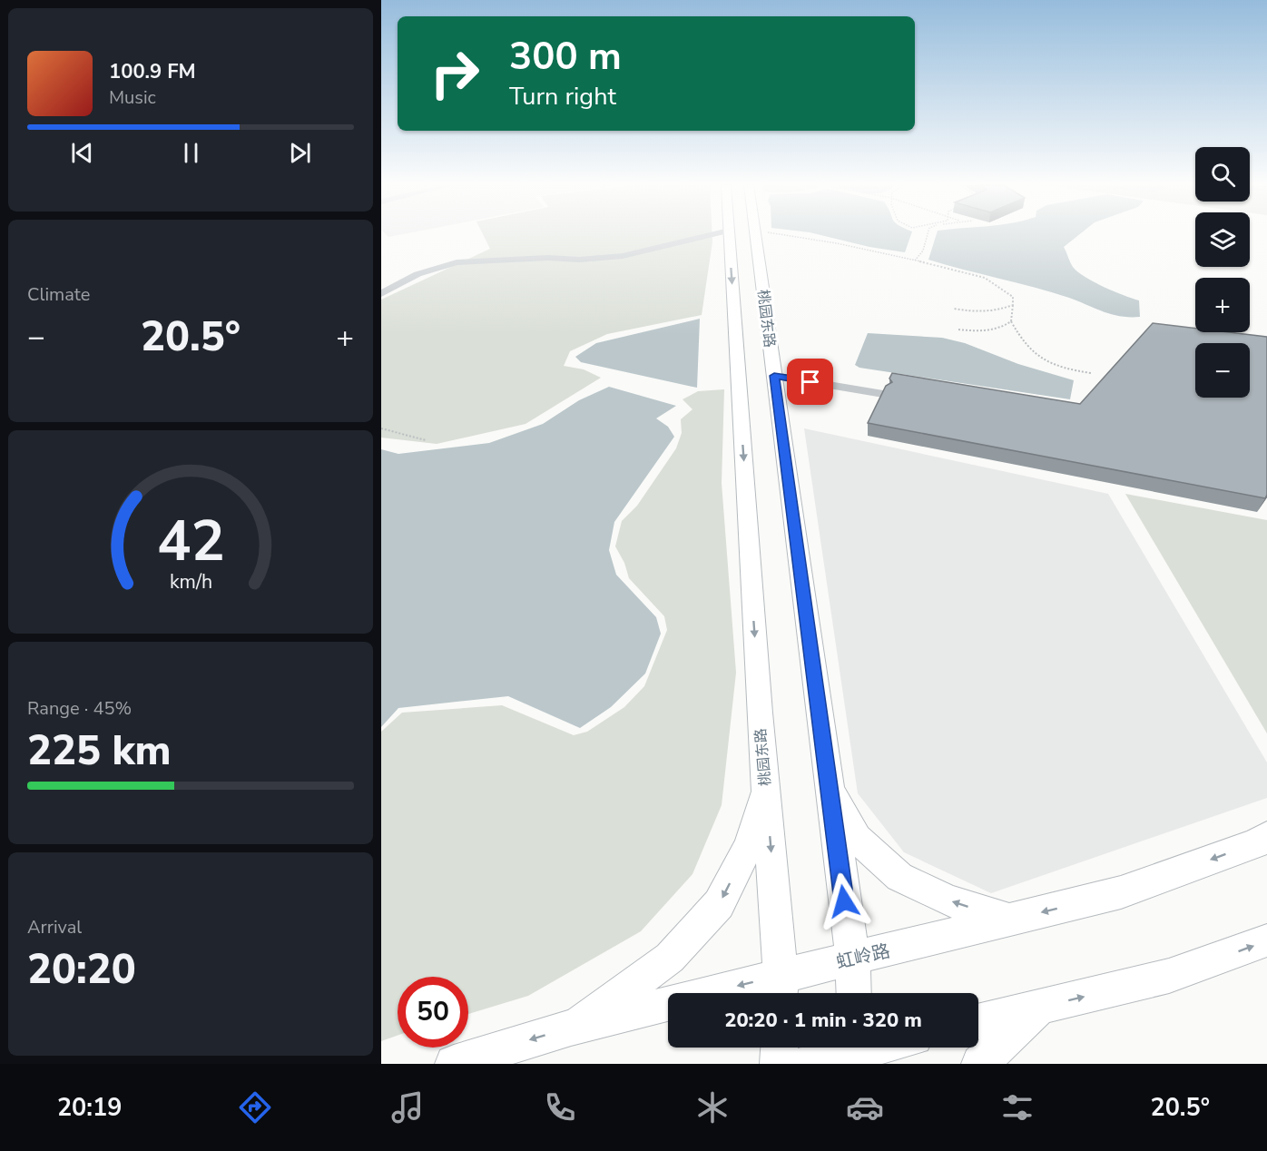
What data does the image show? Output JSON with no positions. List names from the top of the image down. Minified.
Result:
{"streets":{"main road":["桃园东路","虹岭路"]},"crossings":[["桃园东路","虹岭路"]],"page":{"turn":["300 m","Turn right"],"song":["100.9 FM","Music"],"map_buttons":["+","−"],"tile":["Climate",["Range · 45%","225 km"],["Arrival","20:20"]],"heat":["−","20.5°","+"],"limit":"50","trip":"20:20 · 1 min · 320 m","tabs":["20:19","20.5°"],"gauge":["42","km/h"]}}
